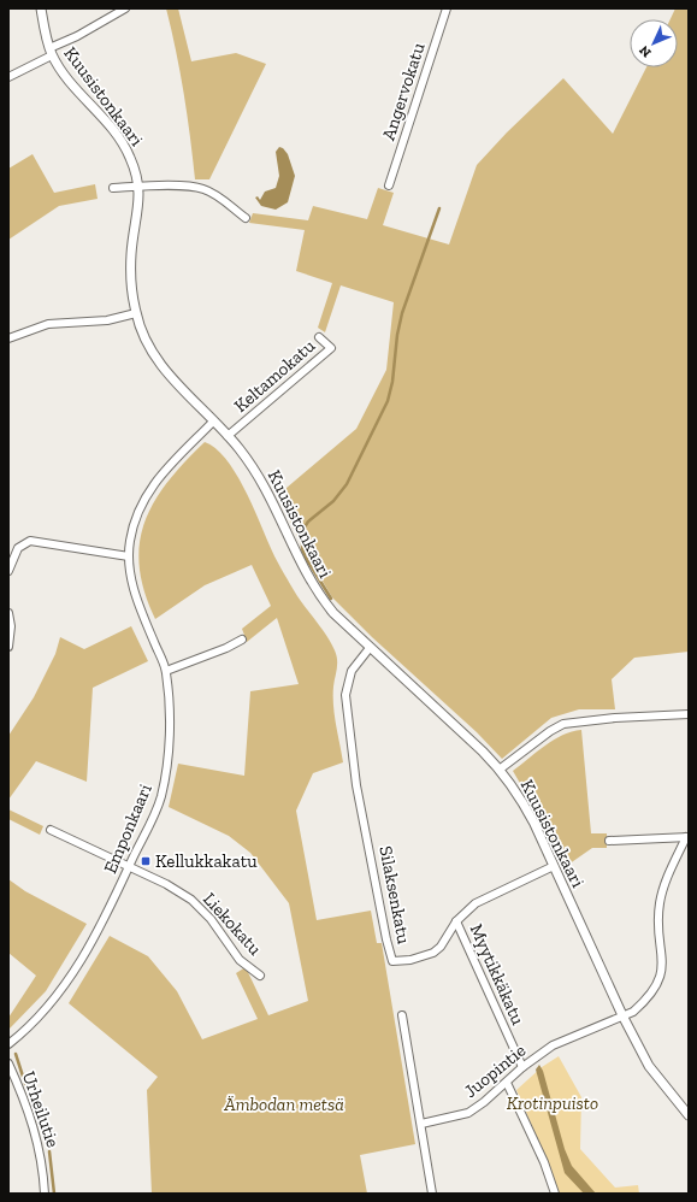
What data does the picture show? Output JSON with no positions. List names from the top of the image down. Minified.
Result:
{"streets":{"street":["Angervokatu","Kuusistonkaari","Keltamokatu","Emponkaari","Silaksenkatu","Liekokatu","Myytikkäkatu","Juopintie","Urheilutie"]},"crossings":[["Kuusistonkaari","Keltamokatu"],["Kuusistonkaari","Emponkaari"],["Kuusistonkaari","Silaksenkatu"],["Kuusistonkaari","Juopintie"],["Emponkaari","Liekokatu"],["Silaksenkatu","Myytikkäkatu"],["Myytikkäkatu","Juopintie"]],"parks":["Krotinpuisto","Ämbodan metsä"],"places":{"transit":["Kellukkakatu"]},"north":"bottom left"}
